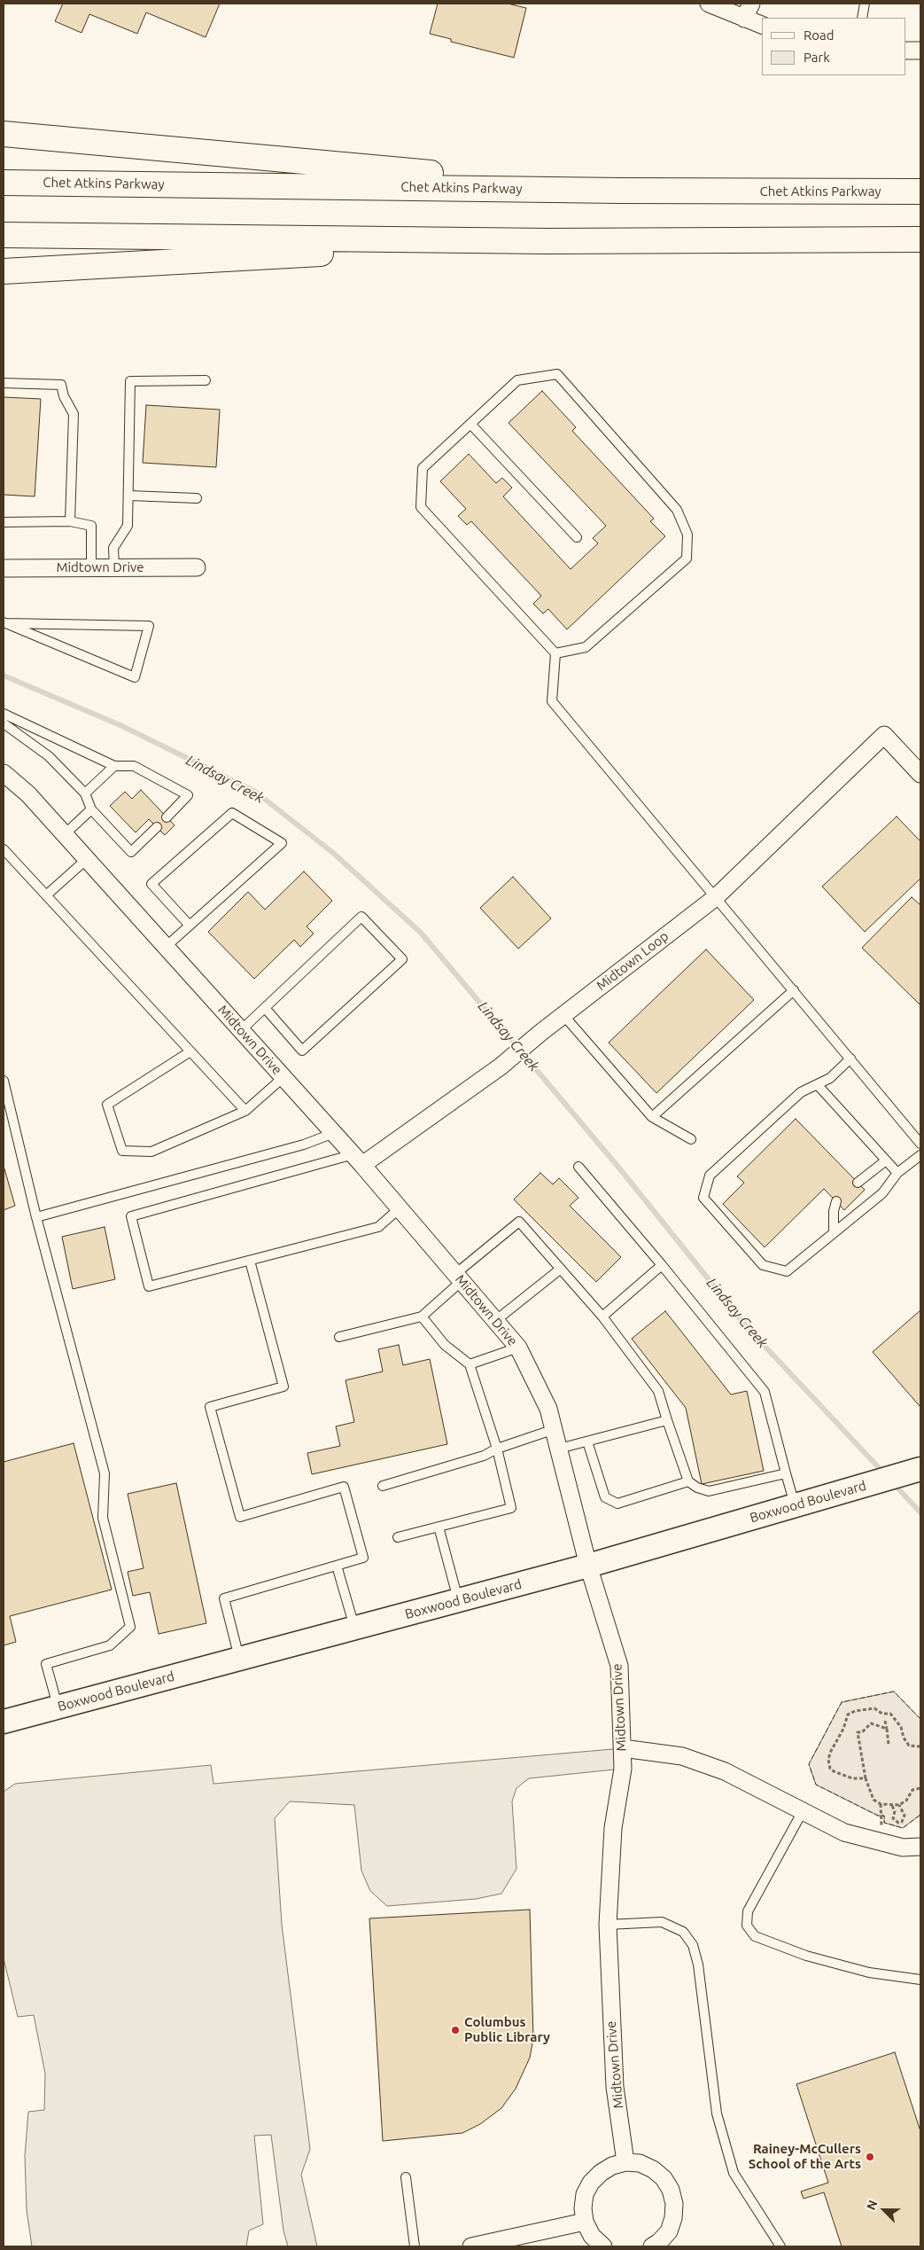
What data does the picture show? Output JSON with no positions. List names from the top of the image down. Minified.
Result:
{"streets":{"highway":["Chet Atkins Parkway"],"street":["Midtown Drive","Midtown Loop","Boxwood Boulevard"]},"crossings":[["Midtown Drive","Midtown Loop"],["Midtown Drive","Boxwood Boulevard"]],"water":["Lindsay Creek"],"places":["Columbus Public Library","Rainey-McCullers School of the Arts"],"legend":["Road","Park"],"north":"top left"}
